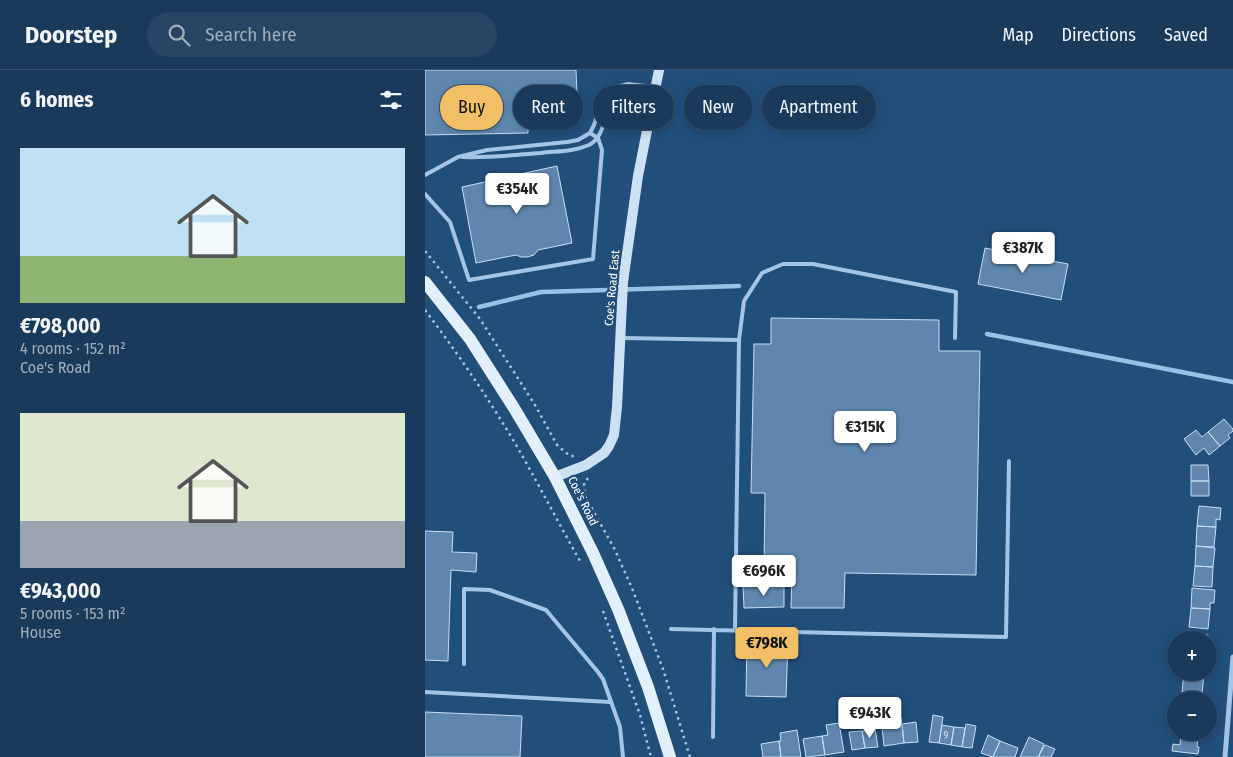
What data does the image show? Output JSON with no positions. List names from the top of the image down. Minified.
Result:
{"streets":{"main road":["Coe's Road"],"street":["Coe's Road East"]},"crossings":[["Coe's Road East","Coe's Road"]],"house_numbers":["9"],"page":{"header":"Doorstep","search":"Search here","nav":["Map","Directions","Saved"],"heading":"6 homes","chip":["Buy","Rent","Filters","New","Apartment"],"list":[{"name":"€798,000","note":"4 rooms · 152 m² · Coe's Road"},{"name":"€943,000","note":"5 rooms · 153 m² · House"}],"price":["€354K","€387K","€315K","€696K","€798K","€943K"],"map_buttons":["+","−"]}}
